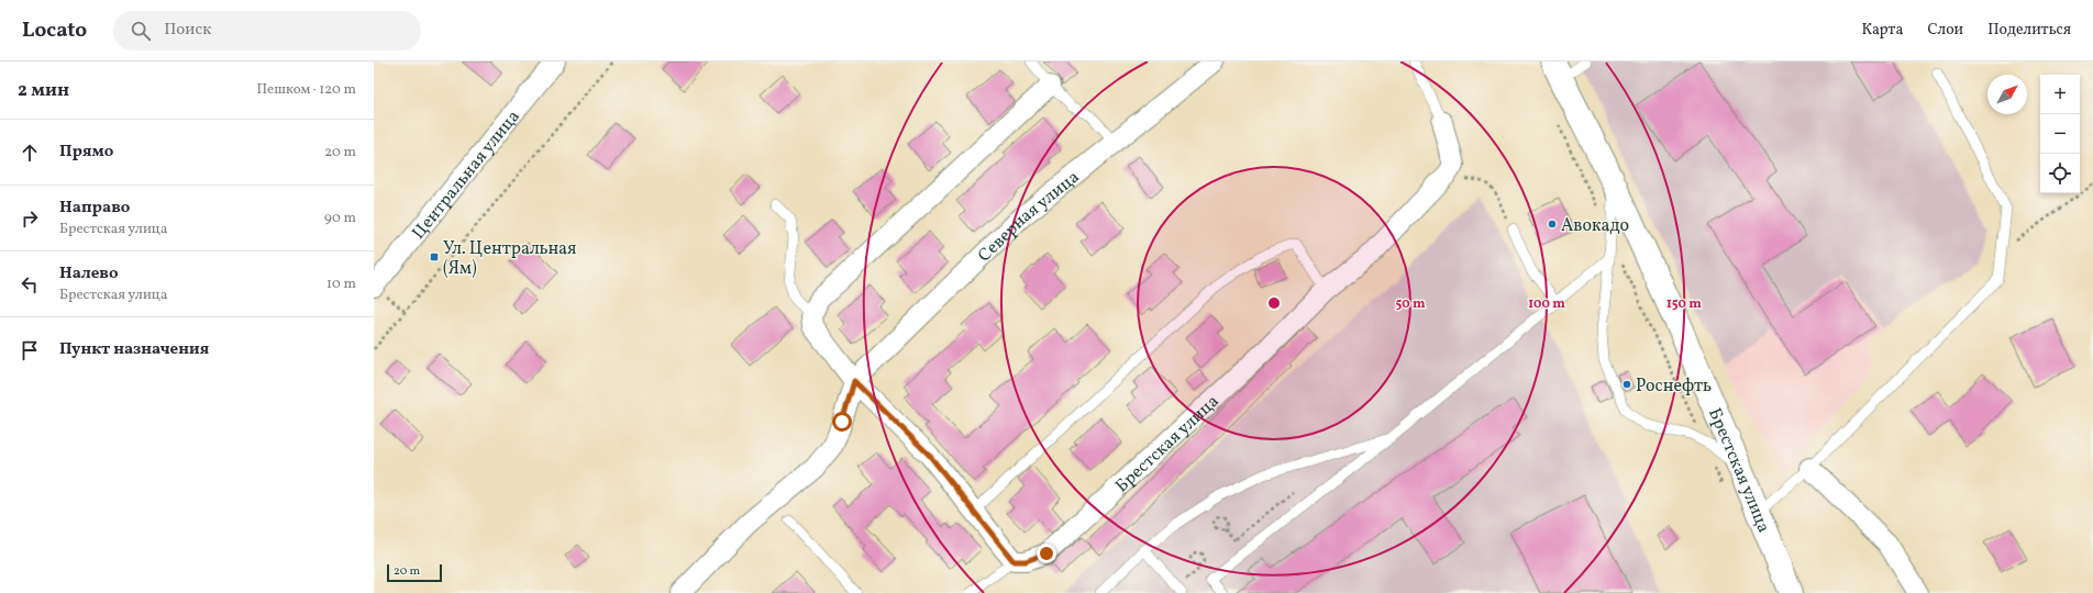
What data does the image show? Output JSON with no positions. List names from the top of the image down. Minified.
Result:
{"streets":{"main road":["Брестская улица"],"street":["Центральная улица","Северная улица"]},"places":{"other":["Авокадо","Роснефть"],"transit":["Ул. Центральная (Ям)"]},"scale_bar":"20 m","north":"top right","page":{"header":"Locato","search":"Поиск","nav":["Карта","Слои","Поделиться"],"heading":["2 мин","Пешком · 120 m"],"map_buttons":["+","−"],"list":[["Прямо","20 m"],["Направо","Брестская улица","90 m"],["Налево","Брестская улица","10 m"],"Пункт назначения"],"scale":"20 m"},"rings":["50 m","100 m","150 m"]}
